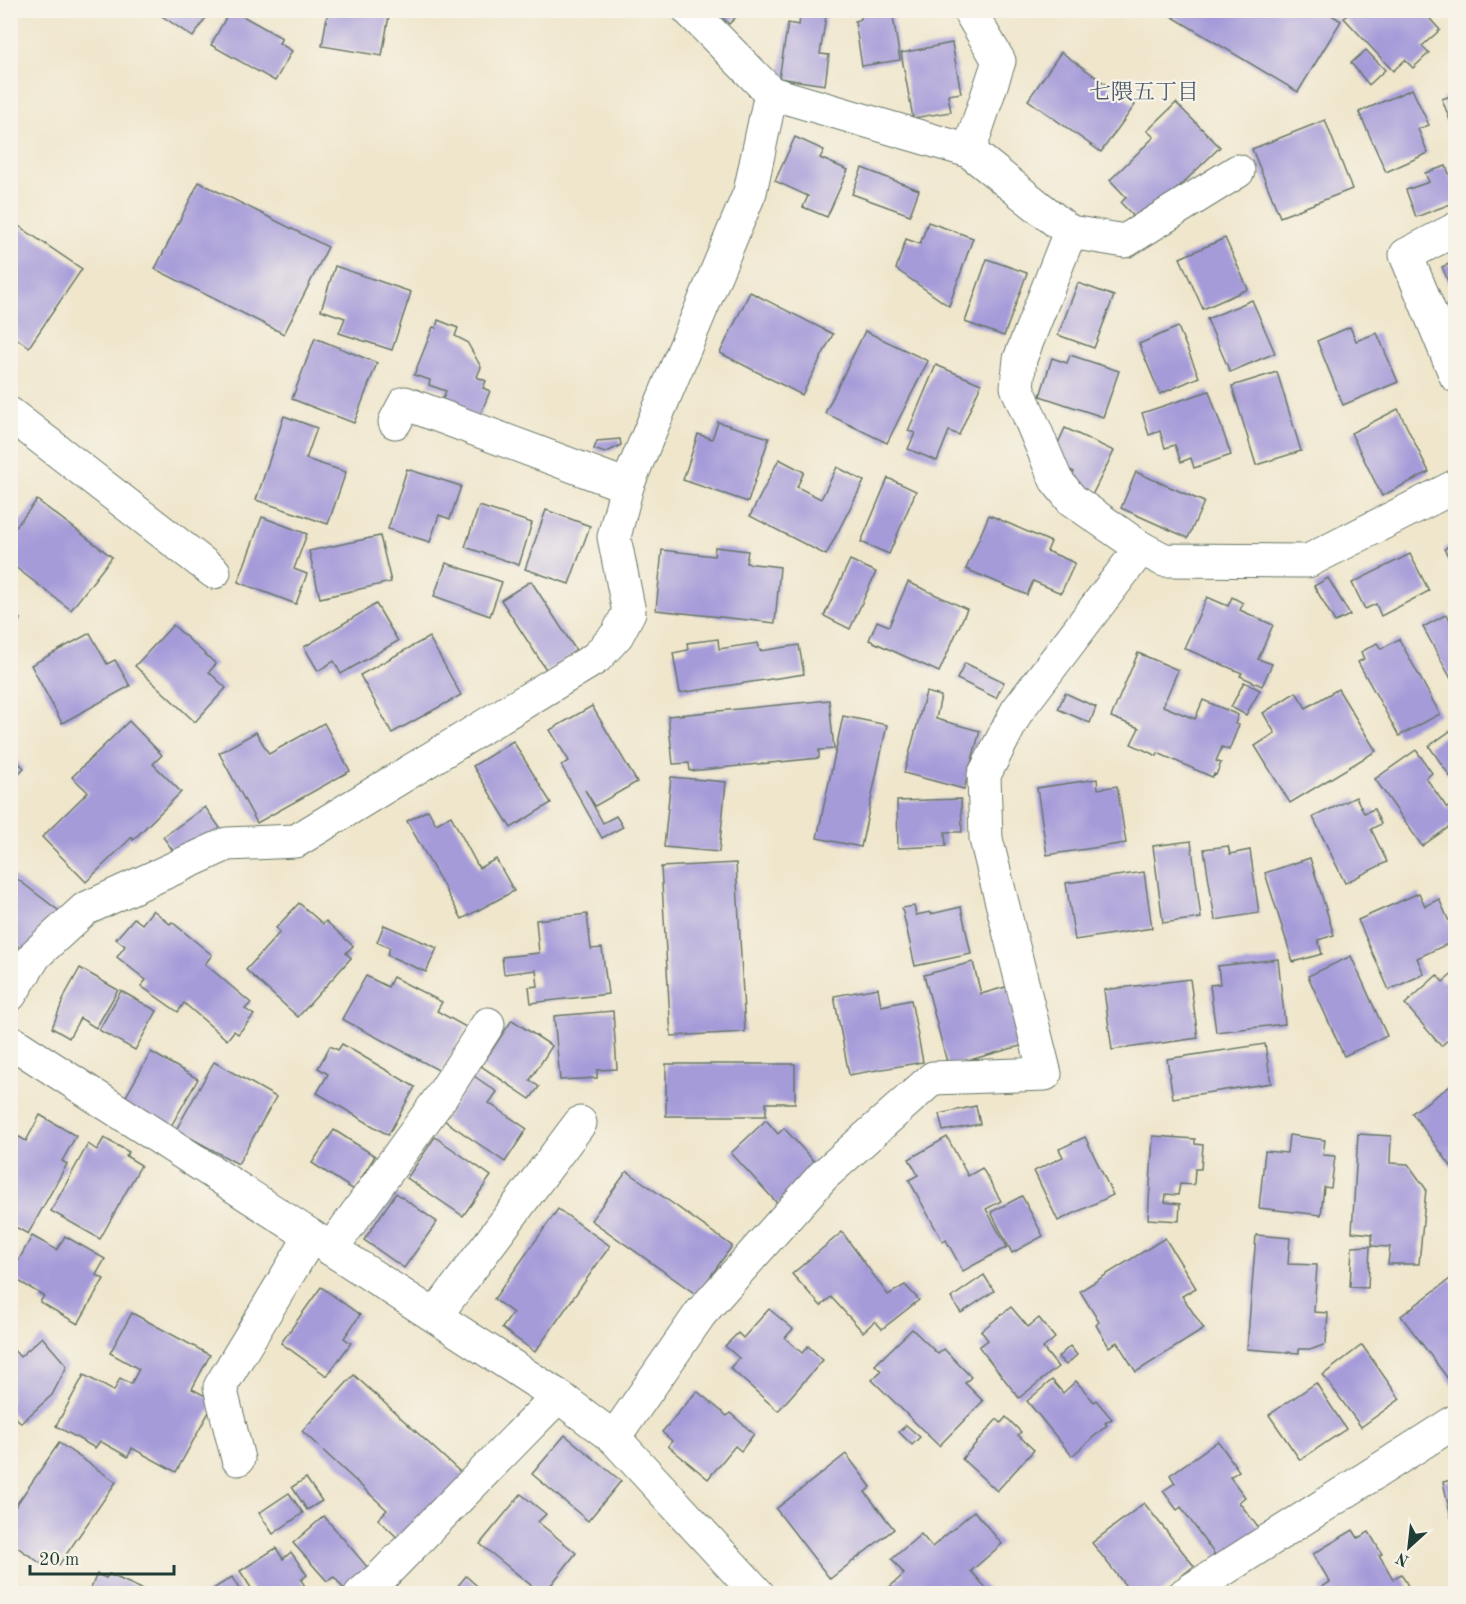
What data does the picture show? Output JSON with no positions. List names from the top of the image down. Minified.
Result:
{"districts":["七隈五丁目"],"scale_bar":"20 m","north":"bottom left"}
